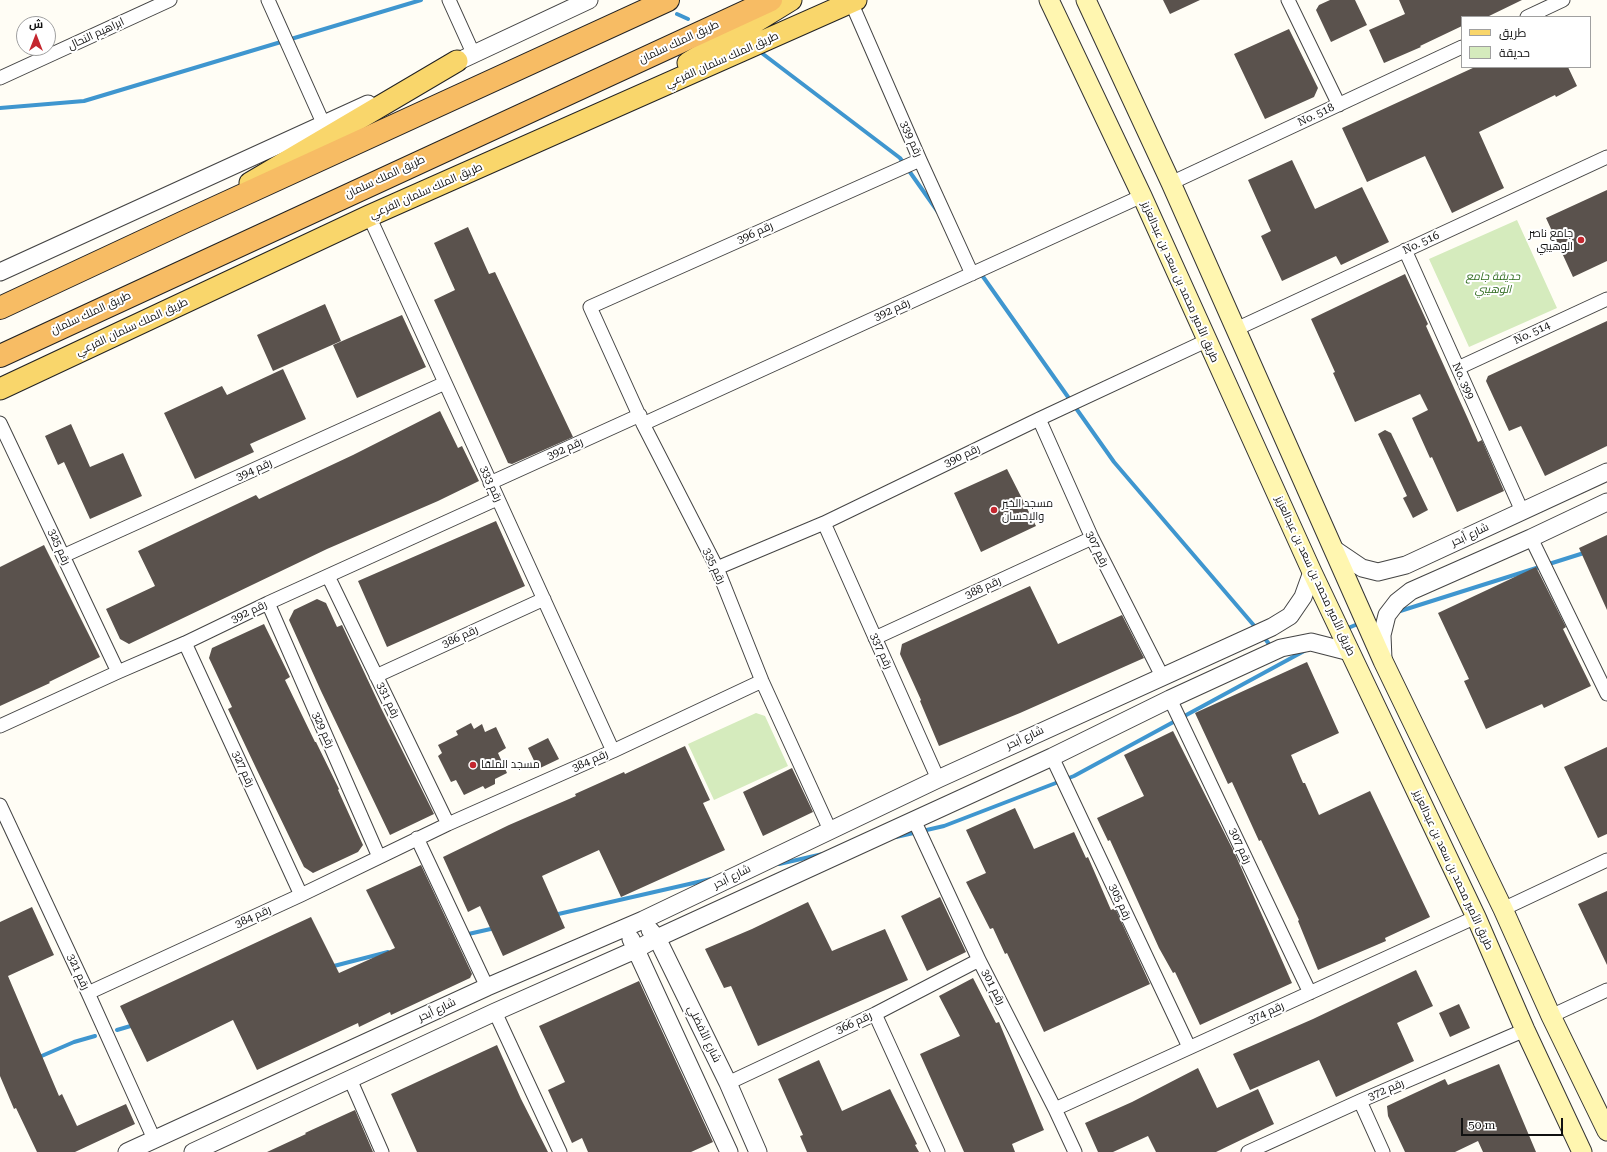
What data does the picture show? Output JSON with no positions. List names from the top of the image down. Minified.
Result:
{"streets":{"highway":["طريق الملك سلمان"],"main road":["طريق الملك سلمان الفرعي","طريق الأمير محمد بن سعد بن عبدالعزيز"],"street":["ابراهيم النحال","No. 518","رقم 339","رقم 396","No. 516","رقم 392","No. 514","No. 399","رقم 390","رقم 394","رقم 333","شارع أبحر","رقم 325","رقم 307","رقم 335","رقم 388","رقم 386","رقم 337","رقم 331","رقم 329","رقم 384","رقم 327","رقم 305","رقم 321","رقم 301","رقم 374","رقم 366","شارع الأفضلي","رقم 372"]},"crossings":[["طريق الملك سلمان الفرعي","رقم 339"],["طريق الملك سلمان الفرعي","رقم 333"],["رقم 339","رقم 396"],["رقم 339","رقم 392"],["رقم 396","رقم 335"],["No. 516","No. 399"],["طريق الأمير محمد بن سعد بن عبدالعزيز","رقم 392"],["طريق الأمير محمد بن سعد بن عبدالعزيز","رقم 390"],["طريق الأمير محمد بن سعد بن عبدالعزيز","شارع أبحر"],["طريق الأمير محمد بن سعد بن عبدالعزيز","رقم 374"],["طريق الأمير محمد بن سعد بن عبدالعزيز","رقم 372"],["رقم 392","رقم 333"],["رقم 392","رقم 325"],["رقم 392","رقم 335"],["رقم 392","رقم 331"],["رقم 392","رقم 329"],["رقم 392","رقم 327"],["No. 514","No. 399"],["No. 399","شارع أبحر"],["رقم 390","رقم 307"],["رقم 390","رقم 335"],["رقم 390","رقم 337"],["رقم 394","رقم 333"],["رقم 394","رقم 325"],["رقم 333","رقم 386"],["رقم 333","رقم 384"],["شارع أبحر","رقم 307"],["شارع أبحر","رقم 335"],["شارع أبحر","رقم 337"],["شارع أبحر","رقم 321"],["شارع أبحر","شارع الأفضلي"],["رقم 307","رقم 388"],["رقم 307","رقم 374"],["رقم 335","رقم 384"],["رقم 388","رقم 337"],["رقم 386","رقم 331"],["رقم 331","رقم 384"],["رقم 329","رقم 384"],["رقم 384","رقم 327"],["رقم 384","رقم 321"],["رقم 305","رقم 374"],["رقم 301","رقم 374"],["رقم 301","رقم 366"],["رقم 366","شارع الأفضلي"]],"parks":["حديقة جامع الوهيبي"],"places":["جامع ناصر الوهيبي","مسجد الخير والإحسان","مسجد الملقا"],"legend":["طريق","حديقة"],"scale_bar":"50 m","north":"top"}
